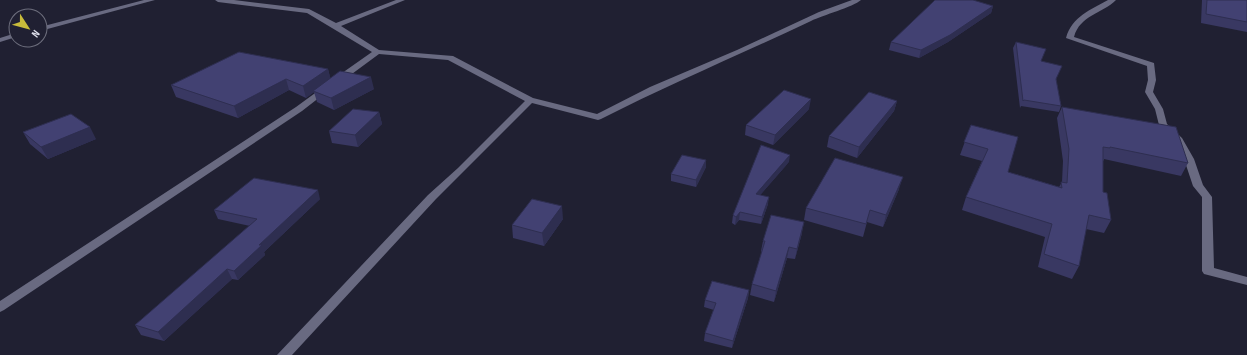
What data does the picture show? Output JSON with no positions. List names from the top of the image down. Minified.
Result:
{"north":"bottom right"}
